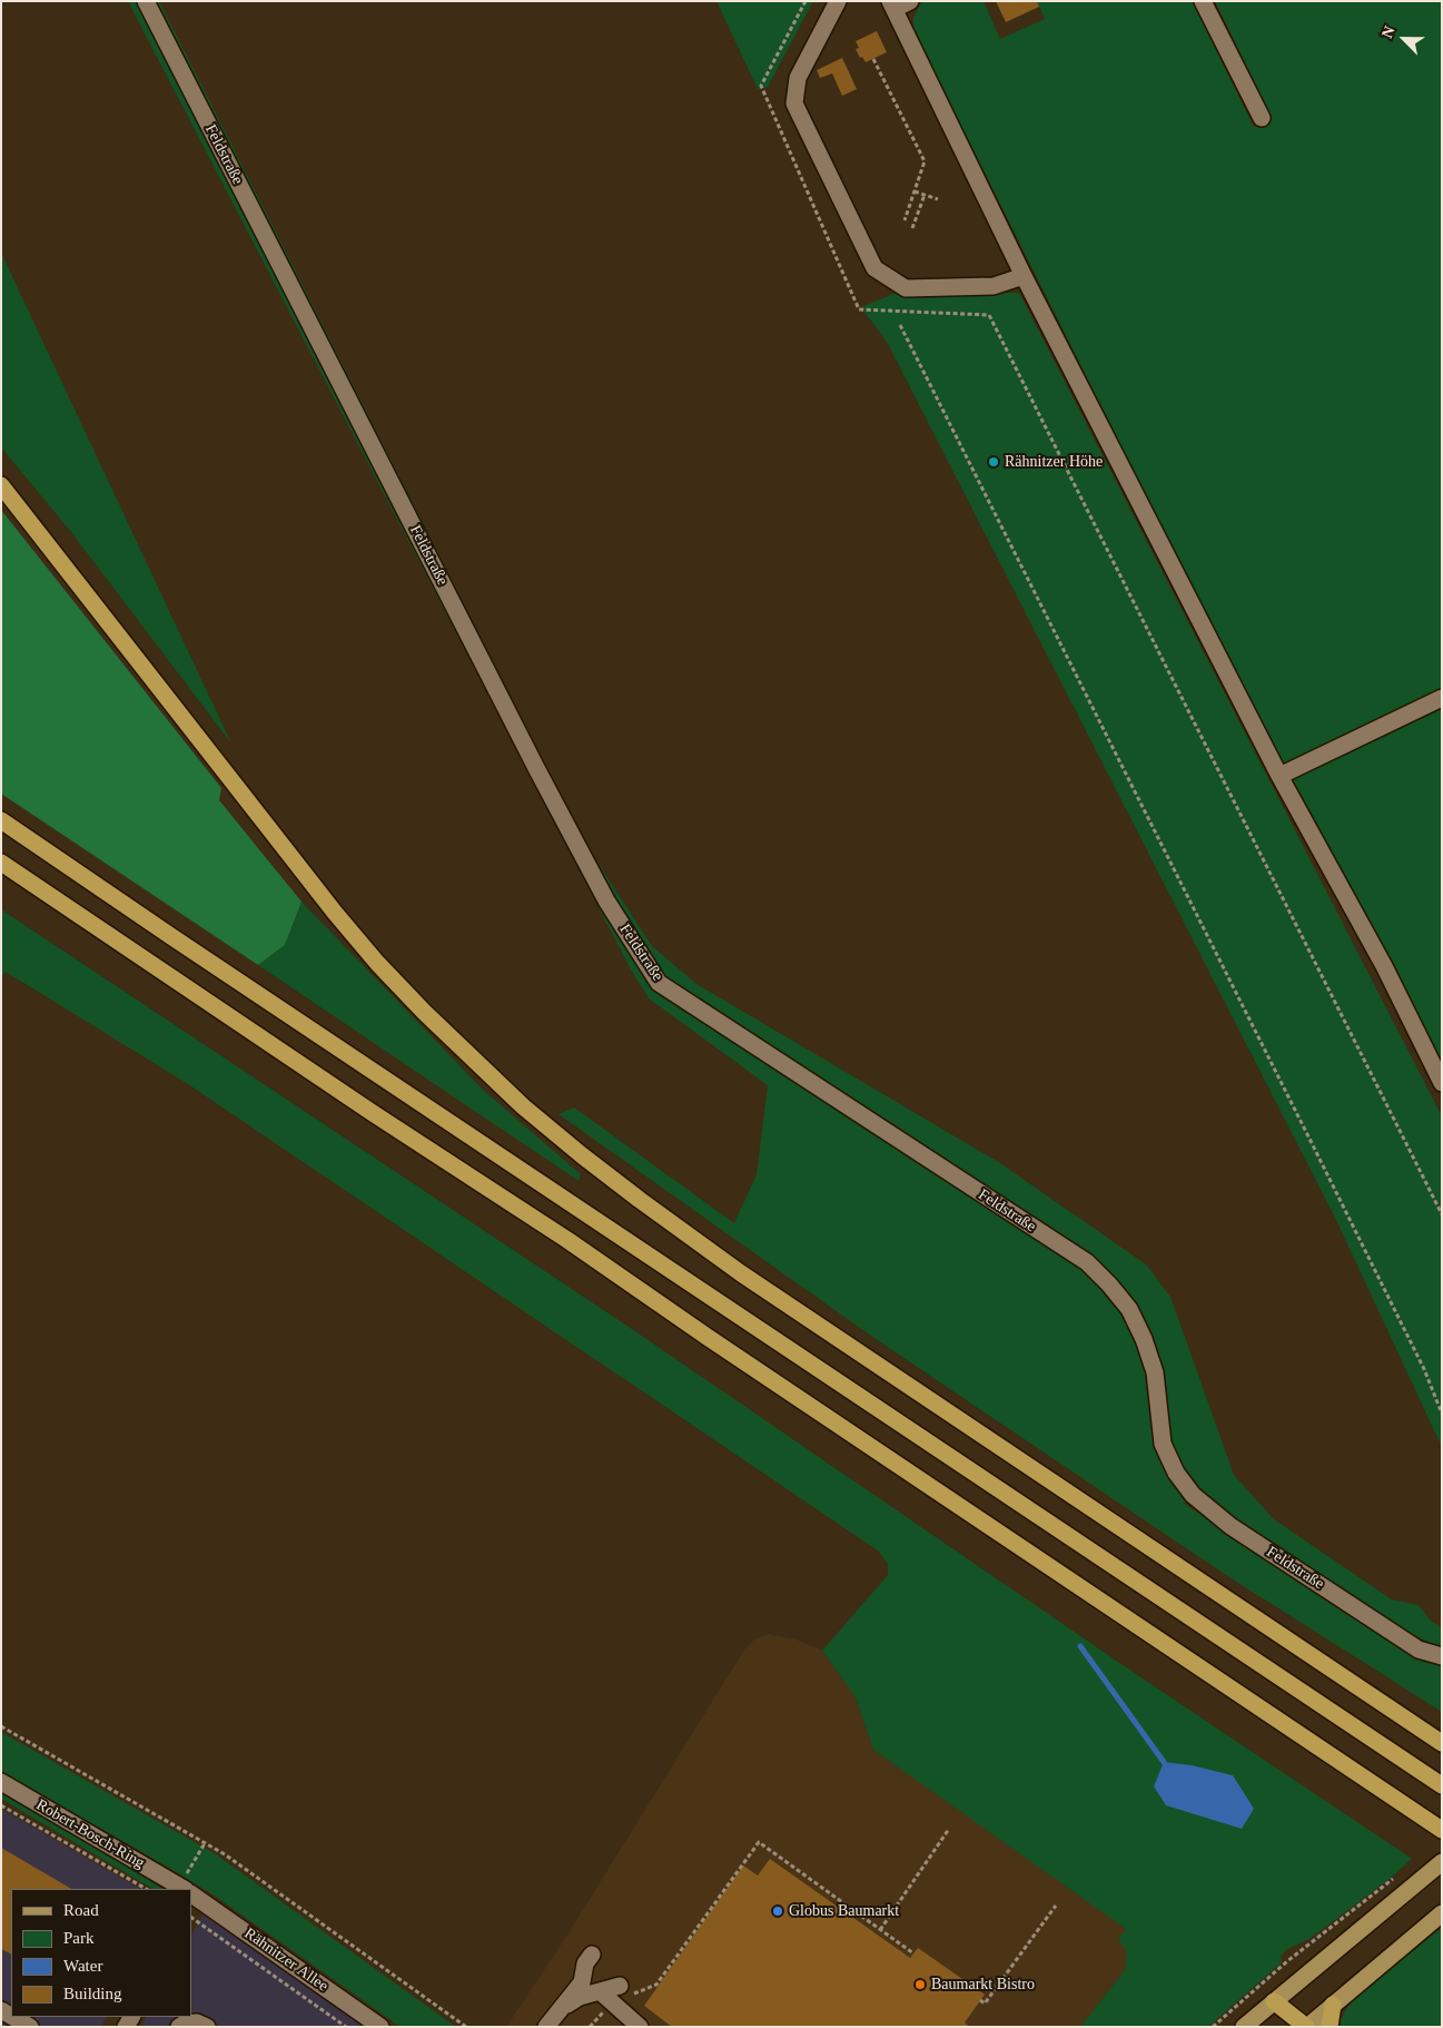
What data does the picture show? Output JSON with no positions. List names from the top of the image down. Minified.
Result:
{"streets":{"street":["Feldstraße","Robert-Bosch-Ring","Rähnitzer Allee"]},"places":["Rähnitzer Höhe","Globus Baumarkt","Baumarkt Bistro"],"legend":["Road","Park","Water","Building"],"north":"top left"}
